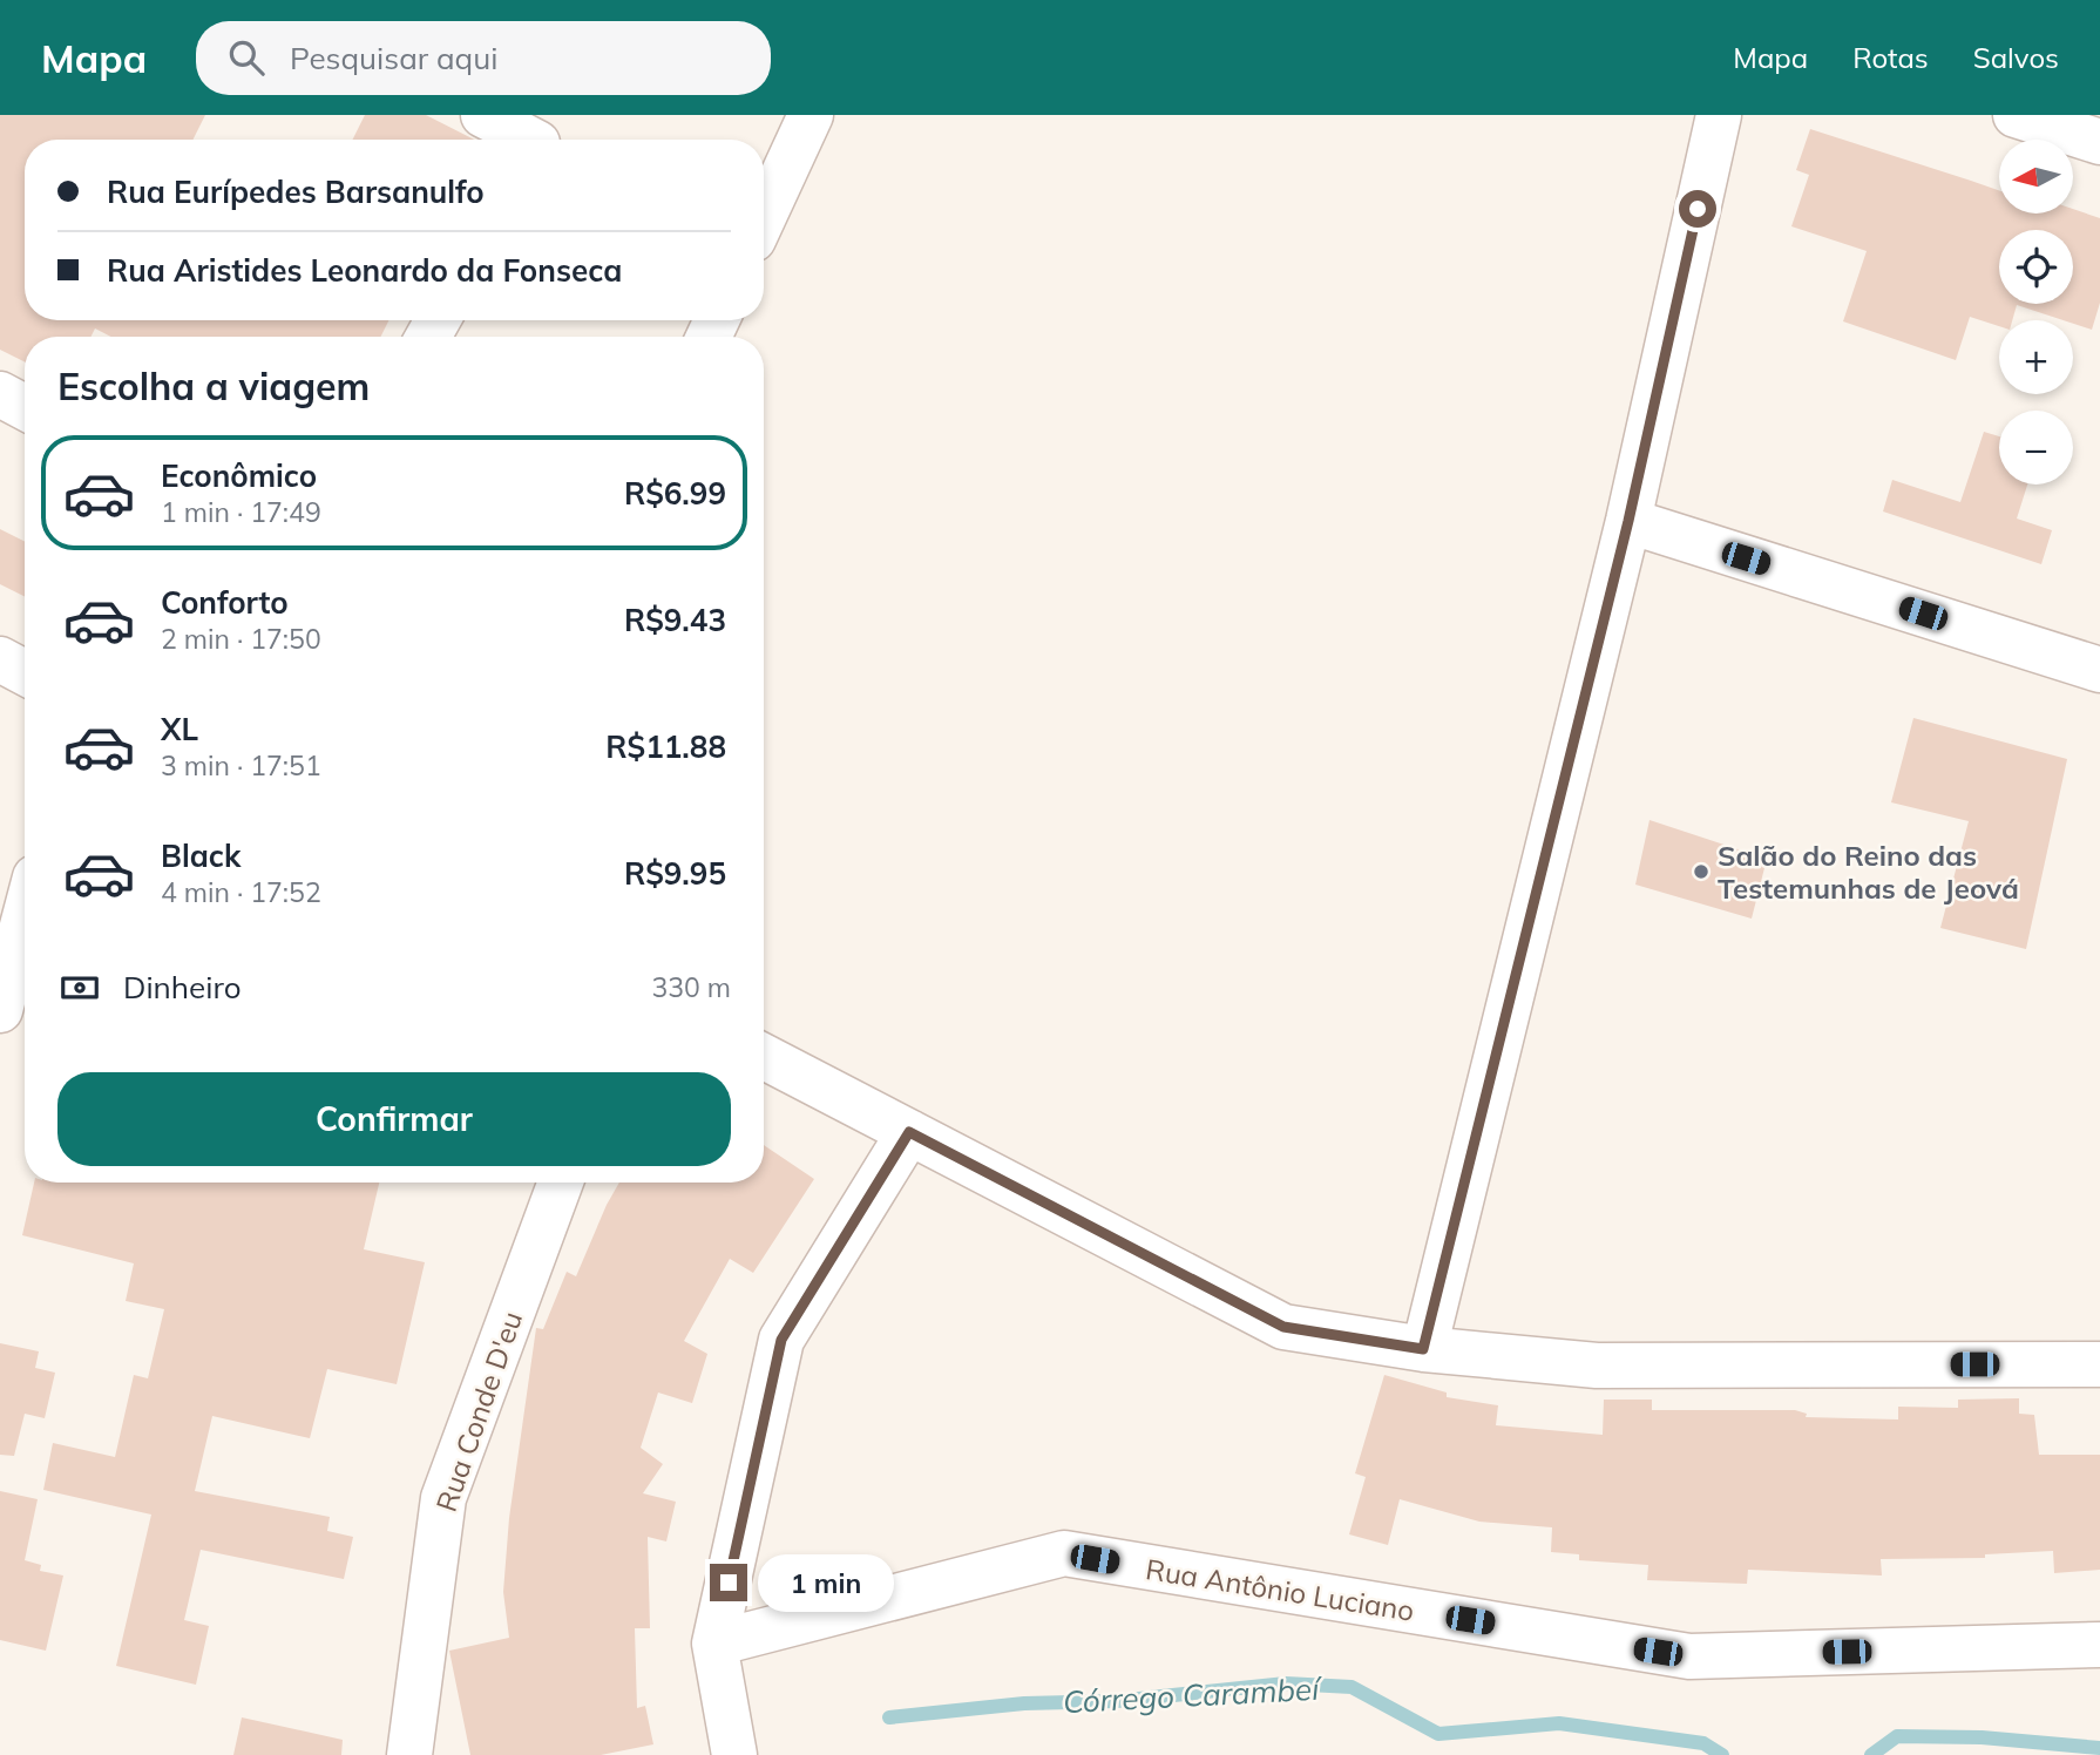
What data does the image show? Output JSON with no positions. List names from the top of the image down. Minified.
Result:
{"streets":{"street":["Rua Conde D'eu","Rua Antônio Luciano"]},"water":["Córrego Carambeí"],"places":["Salão do Reino das Testemunhas de Jeová"],"north":"left","page":{"header":"Mapa","search":"Pesquisar aqui","nav":["Mapa","Rotas","Salvos"],"map_buttons":["+","−"],"banner":["Rua Eurípedes Barsanulfo","Rua Aristides Leonardo da Fonseca"],"heading":"Escolha a viagem","list":[{"name":"Econômico","note":"1 min · 17:49","value":"R$6.99"},{"name":"Conforto","note":"2 min · 17:50","value":"R$9.43"},{"name":"XL","note":"3 min · 17:51","value":"R$11.88"},{"name":"Black","note":"4 min · 17:52","value":"R$9.95"}],"pay":["Dinheiro","330 m"],"buttons":"Confirmar","bubble":"1 min"}}
